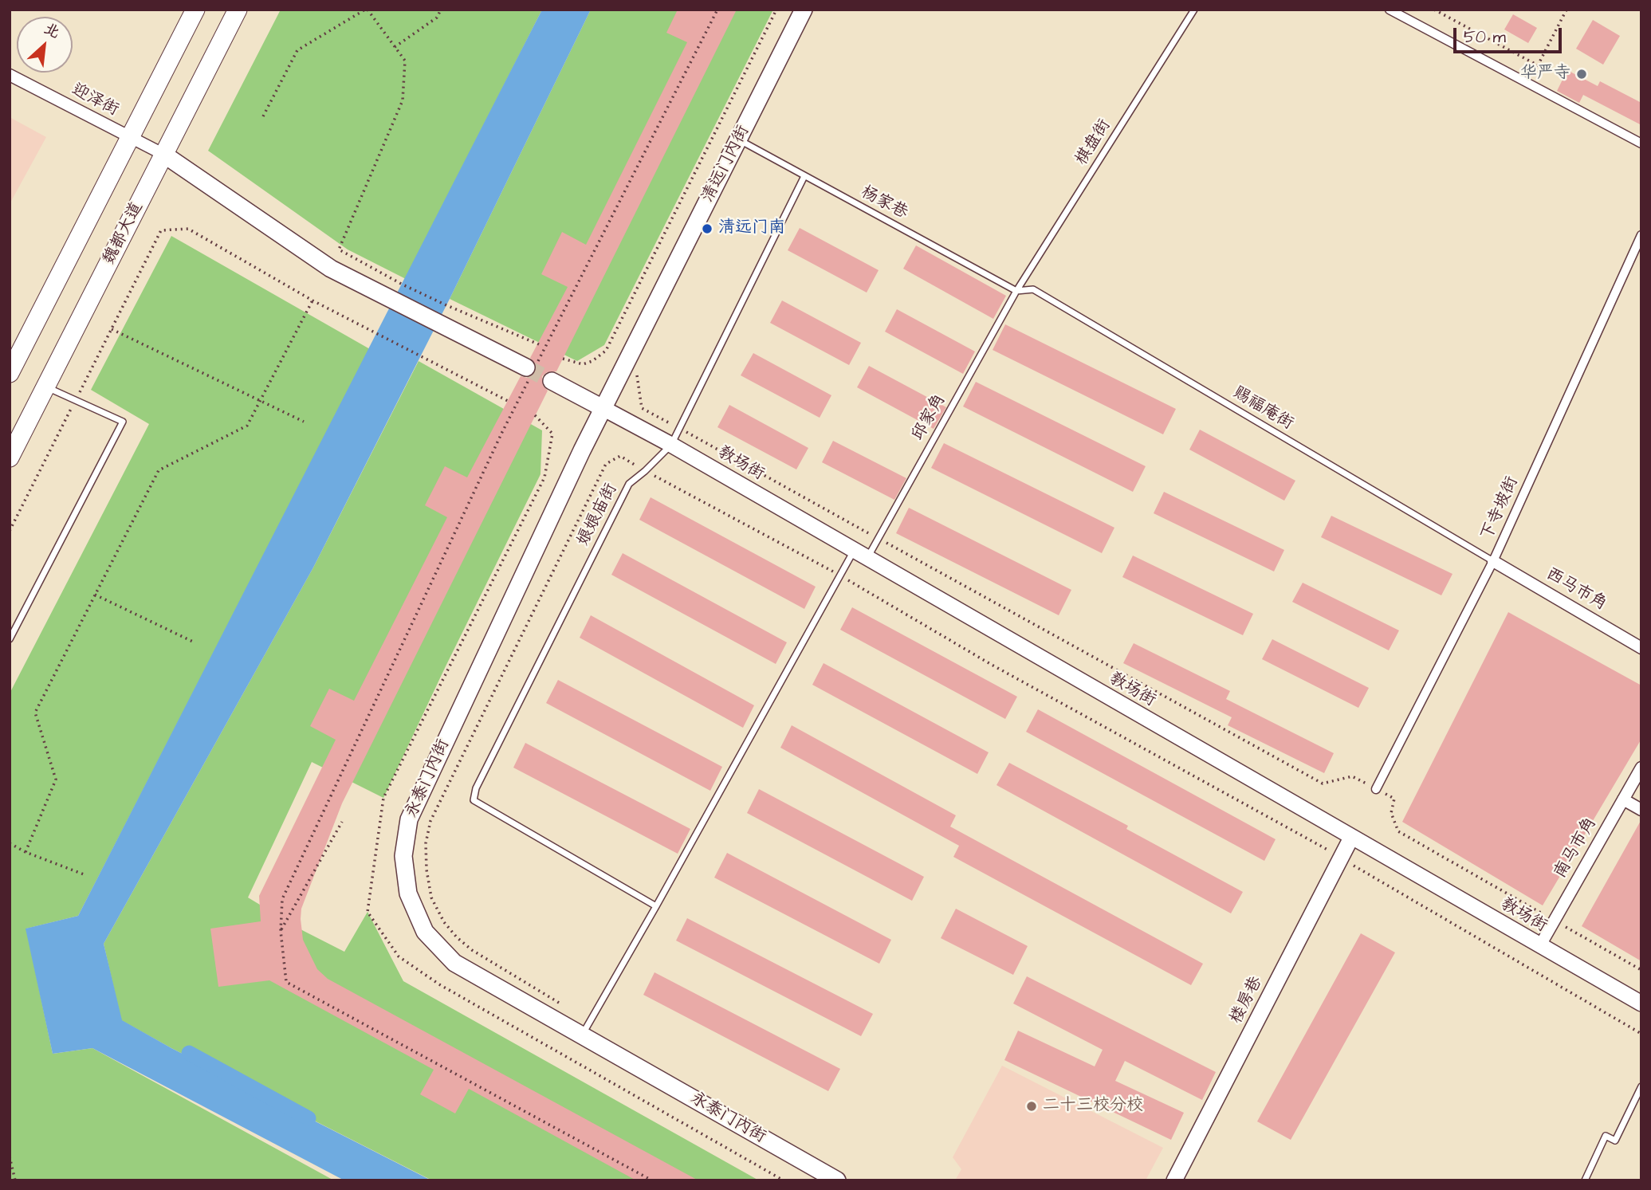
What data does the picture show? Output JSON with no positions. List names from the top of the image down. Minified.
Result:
{"streets":{"main road":["清远门内街","魏都大道","永泰门内街"],"street":["迎泽街","教场街","下寺坡街","西马市角","南马市角","楼房巷"],"lane":["棋盘街","杨家巷","赐福庵街","邱家角","娘娘庙街"]},"crossings":[["迎泽街","魏都大道"],["棋盘街","杨家巷"],["棋盘街","赐福庵街"],["棋盘街","邱家角"],["清远门内街","杨家巷"],["清远门内街","教场街"],["清远门内街","永泰门内街"],["杨家巷","赐福庵街"],["杨家巷","邱家角"],["杨家巷","娘娘庙街"],["赐福庵街","邱家角"],["赐福庵街","下寺坡街"],["赐福庵街","西马市角"],["邱家角","教场街"],["邱家角","娘娘庙街"],["邱家角","永泰门内街"],["教场街","娘娘庙街"],["教场街","永泰门内街"],["教场街","南马市角"],["教场街","楼房巷"],["下寺坡街","西马市角"]],"places":["华严寺","清远门南","二十三校分校"],"scale_bar":"50 m","north":"top right"}
